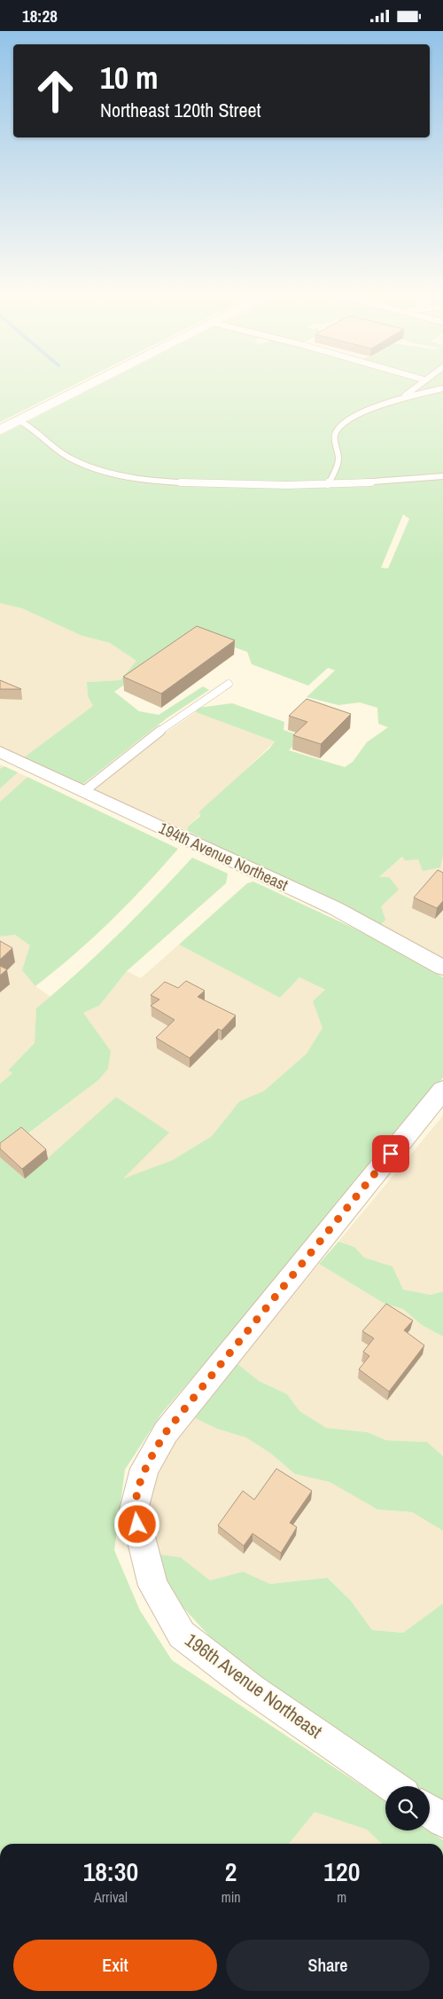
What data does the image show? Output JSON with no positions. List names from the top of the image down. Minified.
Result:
{"streets":{"street":["194th Avenue Northeast","196th Avenue Northeast"]},"page":{"status":"18:28","turn":["10 m","Northeast 120th Street"],"eta":["18:30","Arrival","2","min","120","m"],"buttons":["Exit","Share"]}}
